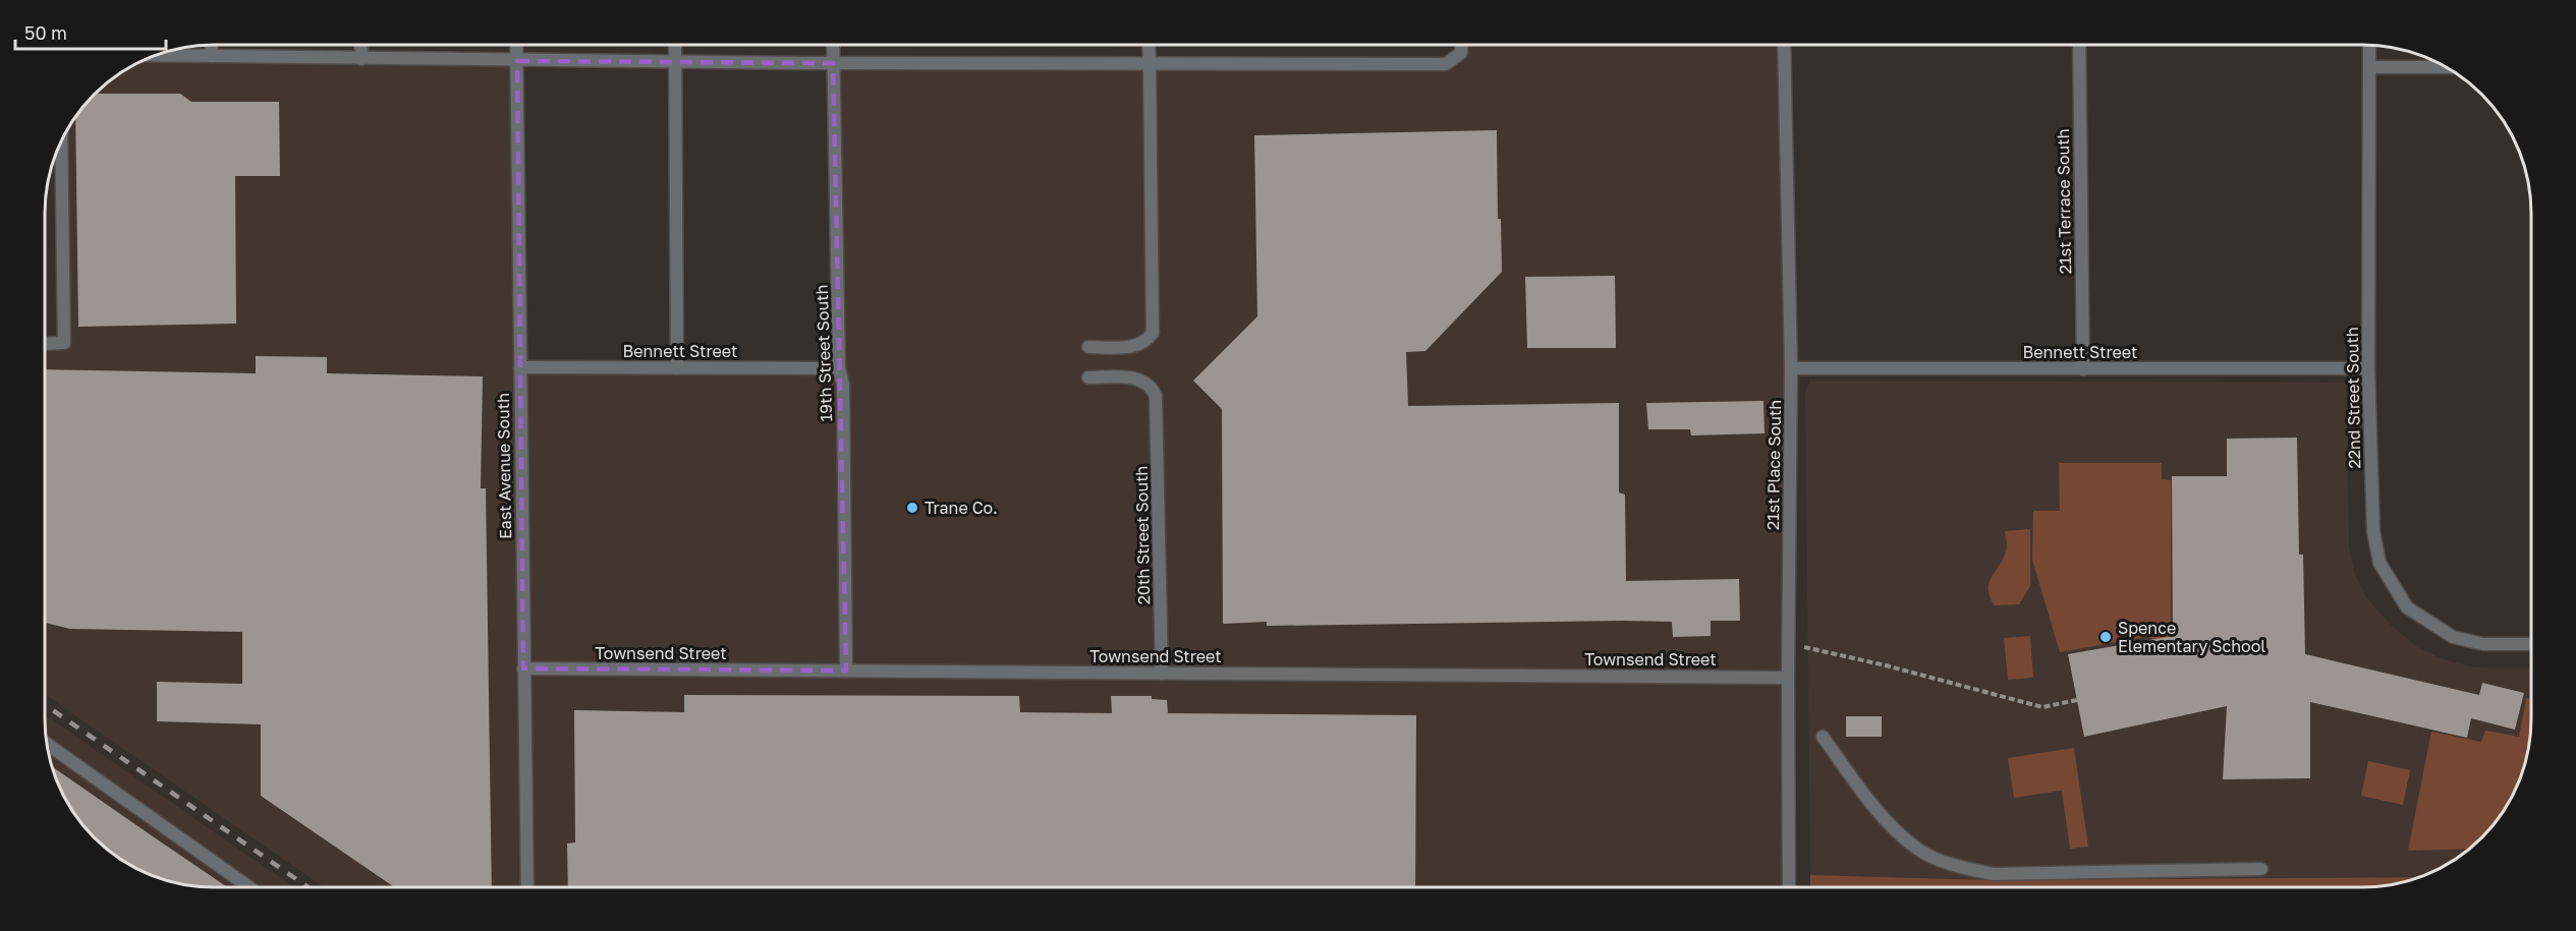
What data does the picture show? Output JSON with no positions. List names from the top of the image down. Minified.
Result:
{"streets":{"street":["21st Terrace South","Bennett Street","19th Street South","22nd Street South","21st Place South","East Avenue South","20th Street South","Townsend Street"]},"crossings":[["21st Terrace South","Bennett Street"],["Bennett Street","19th Street South"],["Bennett Street","22nd Street South"],["Bennett Street","21st Place South"],["Bennett Street","East Avenue South"],["19th Street South","Townsend Street"],["21st Place South","Townsend Street"],["East Avenue South","Townsend Street"],["20th Street South","Townsend Street"]],"places":["Trane Co.","Spence Elementary School"],"scale_bar":"50 m"}
